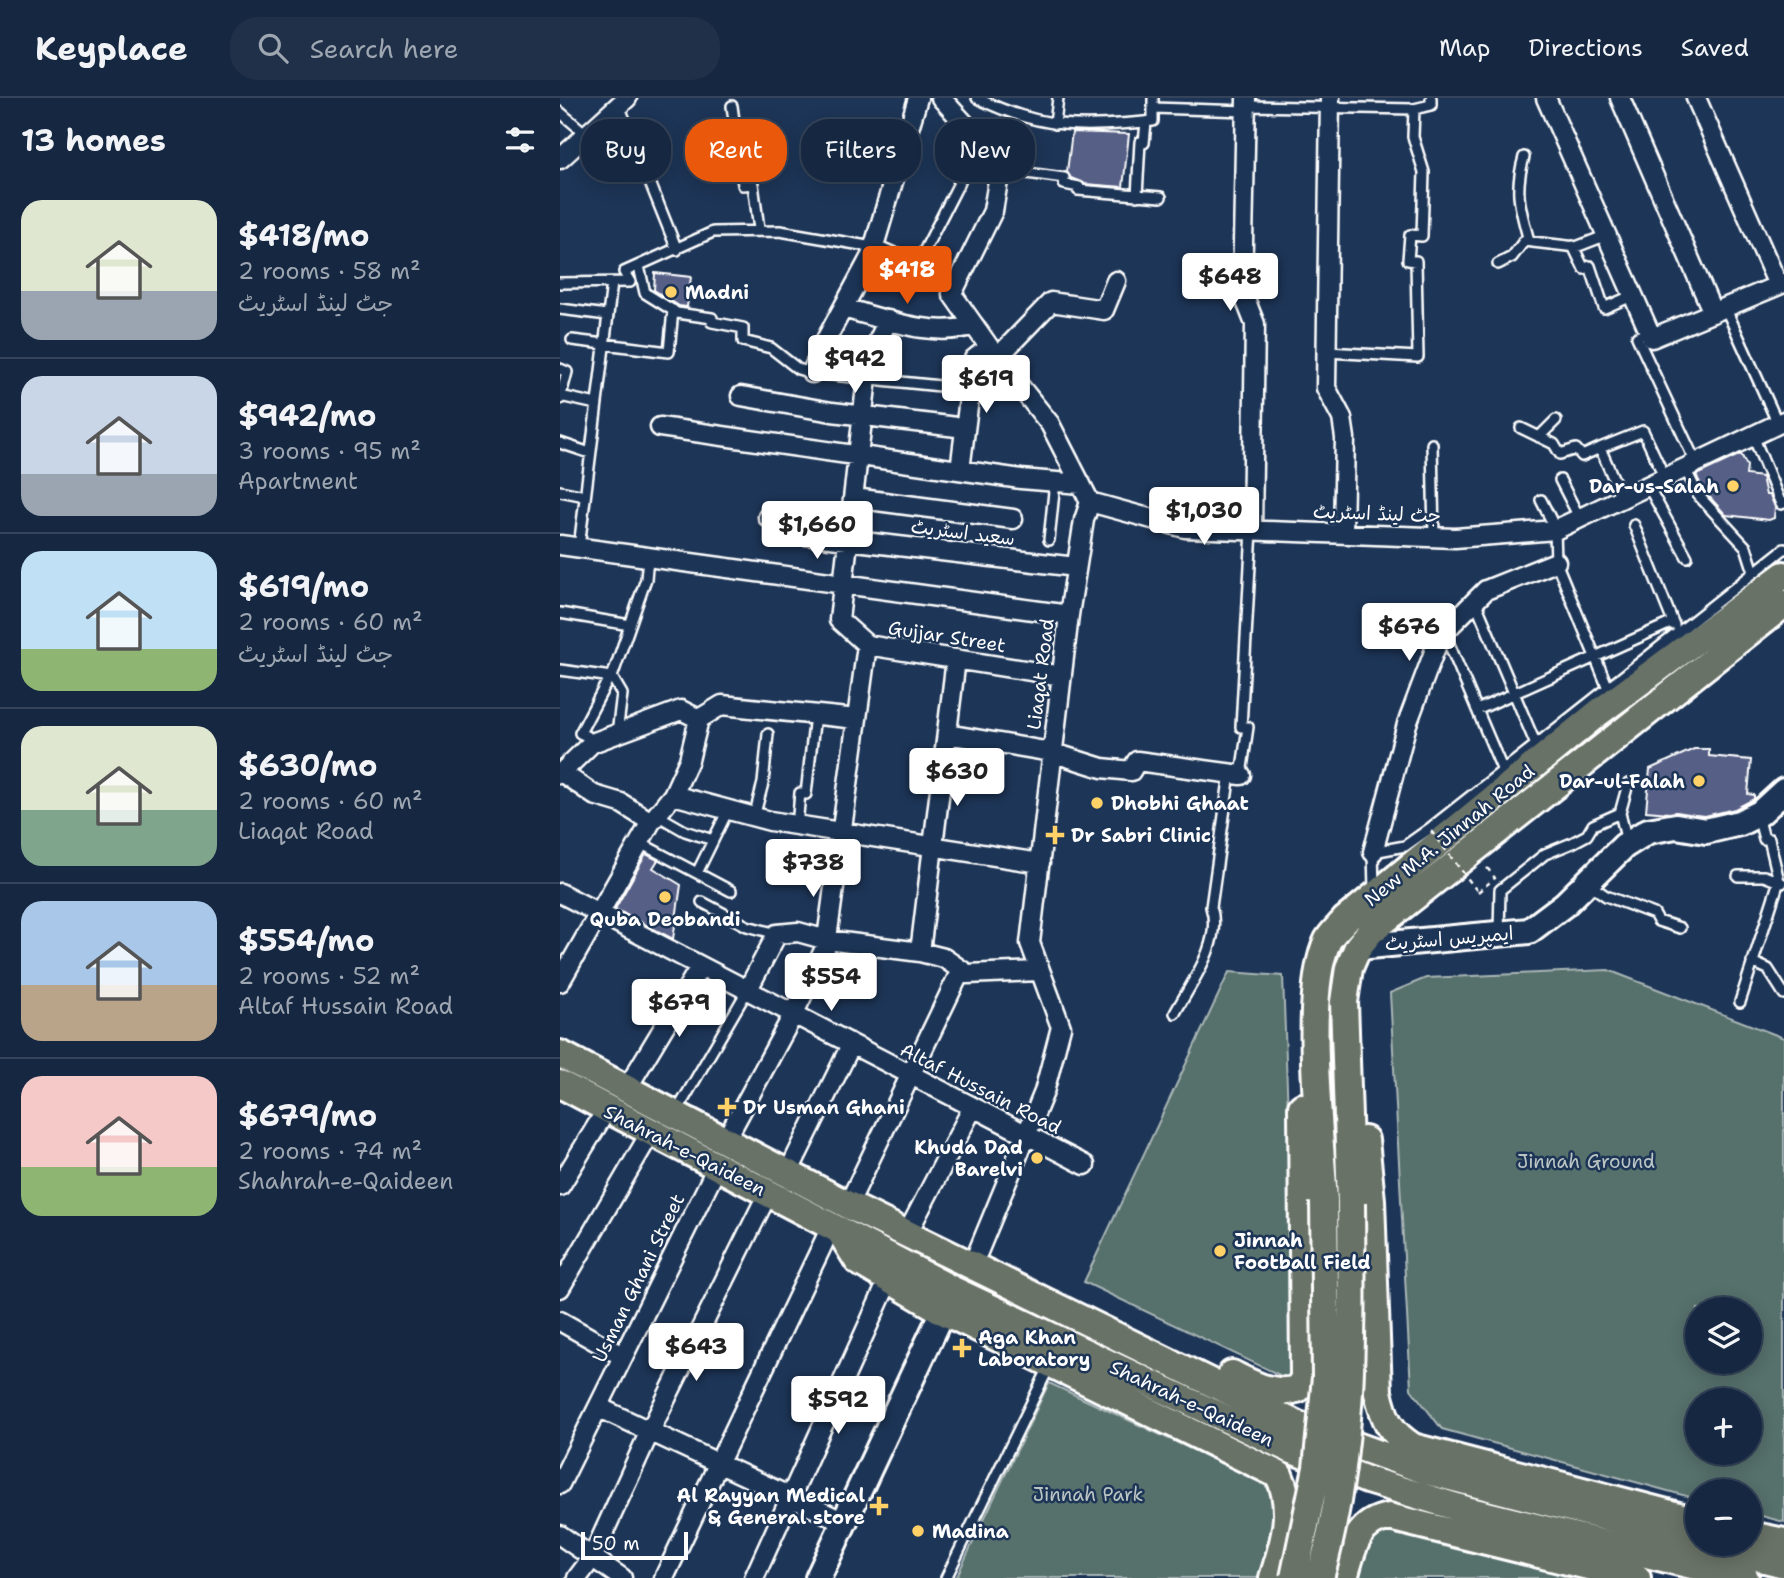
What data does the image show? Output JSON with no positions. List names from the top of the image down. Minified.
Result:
{"streets":{"main road":["New M.A. Jinnah Road","Shahrah-e-Qaideen"],"street":["جٹ لینڈ اسٹریٹ","سعید اسٹریٹ","Gujjar Street","Liaqat Road","ایمپریس اسٹریٹ","Altaf Hussain Road","Usman Ghani Street"]},"crossings":[["جٹ لینڈ اسٹریٹ","Liaqat Road"],["سعید اسٹریٹ","Liaqat Road"],["Gujjar Street","Liaqat Road"],["Gujjar Street","Usman Ghani Street"],["Liaqat Road","Altaf Hussain Road"],["New M.A. Jinnah Road","ایمپریس اسٹریٹ"],["Altaf Hussain Road","Usman Ghani Street"],["Shahrah-e-Qaideen","Usman Ghani Street"]],"parks":["Jinnah Ground","Jinnah Park"],"places":{"other":["Madni","Dar-us-Salah","Dar-ul-Falah","Dhobhi Ghaat","Quba Deobandi","Khuda Dad Barelvi","Jinnah Football Field","Madina"],"health":["Dr Sabri Clinic","Dr Usman Ghani","Aga Khan Laboratory","Al Rayyan Medical & General store"]},"scale_bar":"50 m","page":{"header":"Keyplace","search":"Search here","nav":["Map","Directions","Saved"],"heading":"13 homes","chip":["Buy","Rent","Filters","New"],"list":[{"name":"$418/mo","note":"2 rooms · 58 m² · جٹ لینڈ اسٹریٹ"},{"name":"$942/mo","note":"3 rooms · 95 m² · Apartment"},{"name":"$619/mo","note":"2 rooms · 60 m² · جٹ لینڈ اسٹریٹ"},{"name":"$630/mo","note":"2 rooms · 60 m² · Liaqat Road"},{"name":"$554/mo","note":"2 rooms · 52 m² · Altaf Hussain Road"},{"name":"$679/mo","note":"2 rooms · 74 m² · Shahrah-e-Qaideen"}],"price":["$418","$648","$942","$619","$1,030","$1,660","$676","$630","$738","$554","$679","$643","$592"],"map_buttons":["+","−"],"scale":"50 m"}}
